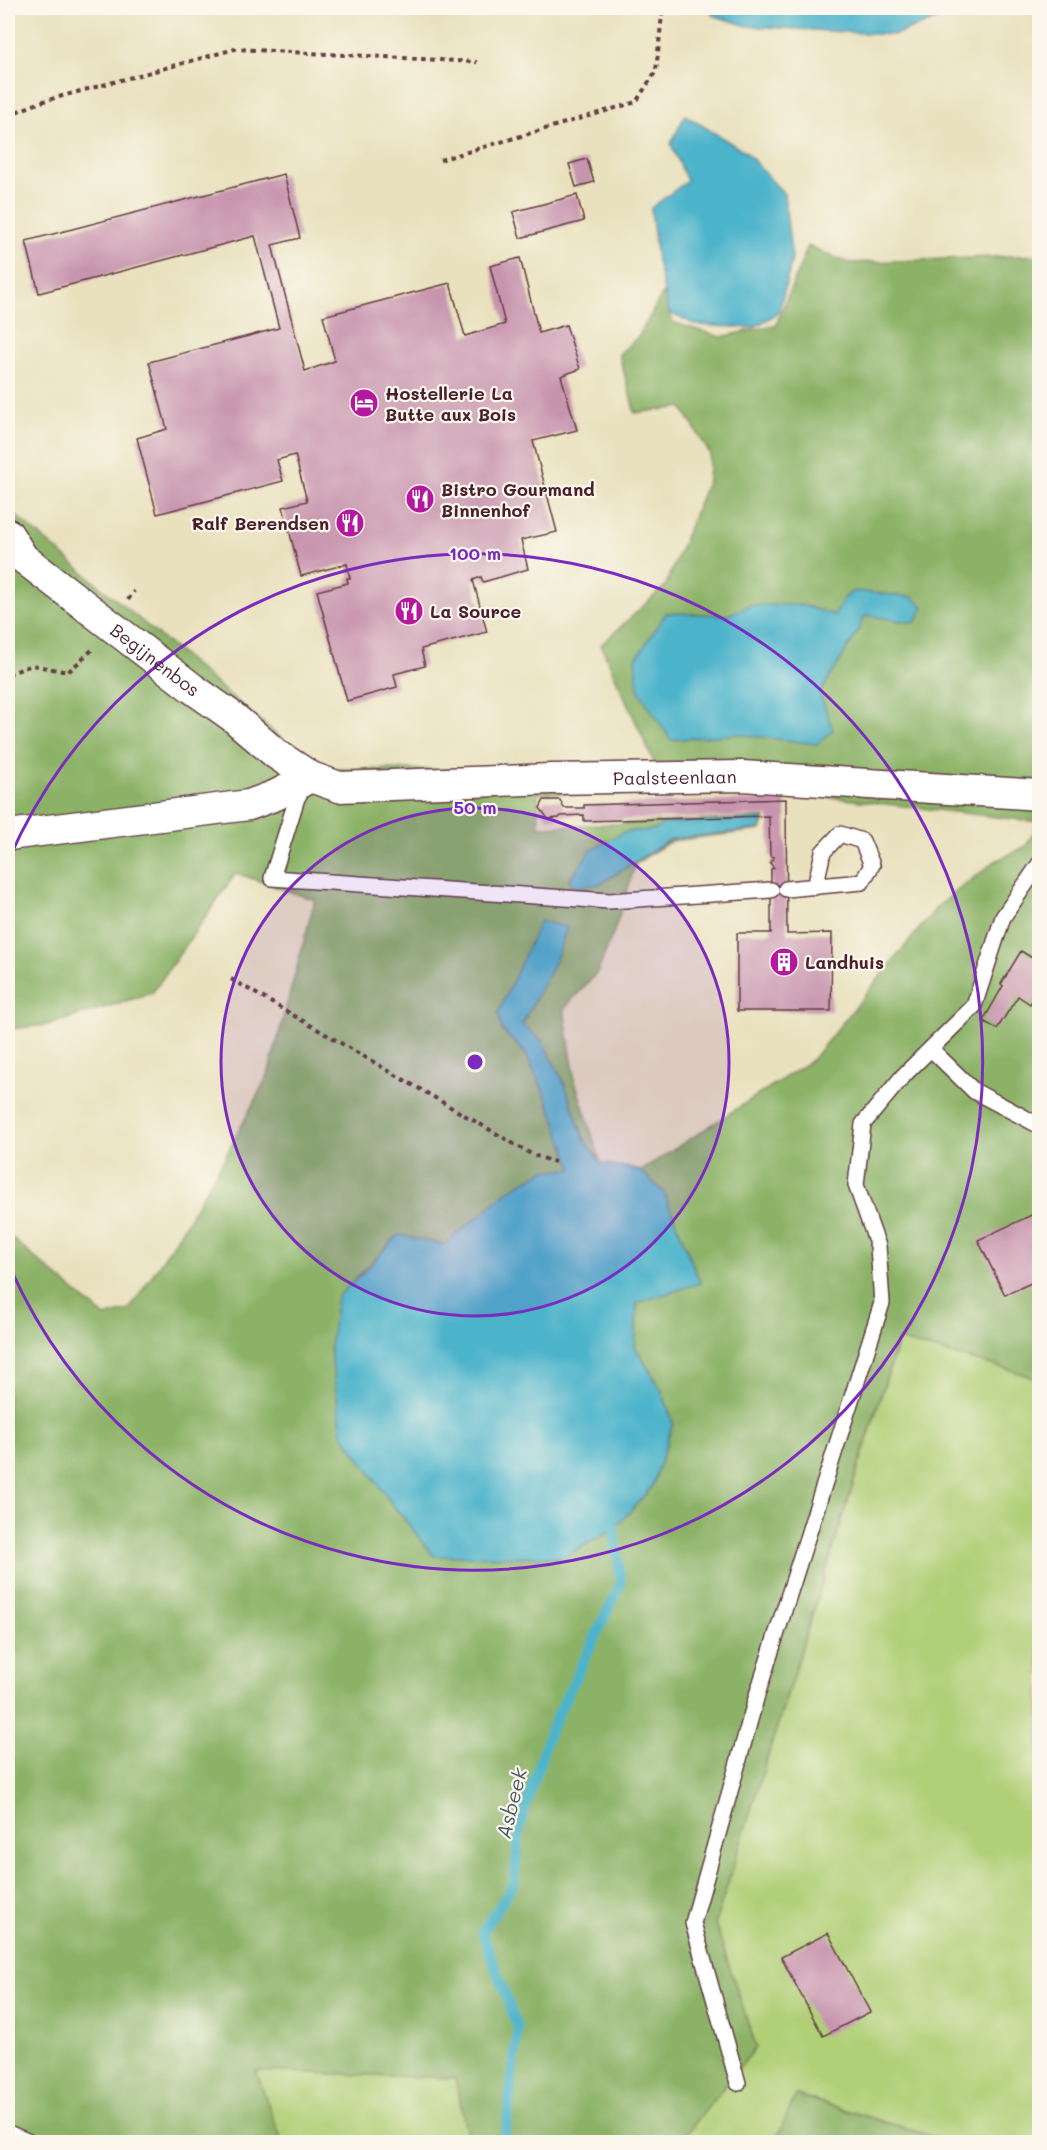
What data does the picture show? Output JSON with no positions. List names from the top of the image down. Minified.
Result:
{"streets":{"street":["Begijnenbos","Paalsteenlaan"]},"crossings":[["Begijnenbos","Paalsteenlaan"]],"water":["Asbeek"],"places":{"hotel":["Hostellerie La Butte aux Bois"],"restaurant":["Bistro Gourmand Binnenhof","Ralf Berendsen","La Source"],"building":["Landhuis"]},"rings":["100 m","50 m"]}
